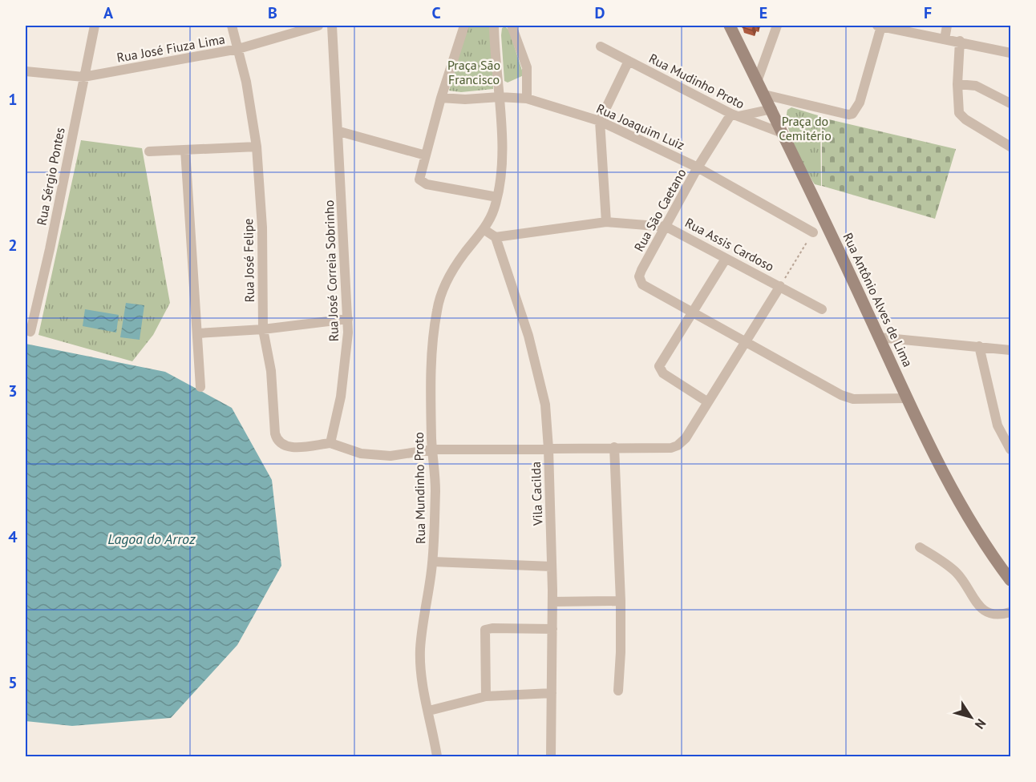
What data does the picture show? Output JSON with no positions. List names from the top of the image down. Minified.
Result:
{"streets":{"main road":["Rua Antônio Alves de Lima"],"street":["Rua José Fiuza Lima","Rua Mudinho Proto","Rua Joaquim Luiz","Rua Sérgio Pontes","Rua São Caetano","Rua Assis Cardoso","Rua José Felipe","Rua José Correia Sobrinho","Rua Mundinho Proto","Vila Cacilda"]},"crossings":[["Rua José Fiuza Lima","Rua Sérgio Pontes"],["Rua José Fiuza Lima","Rua José Felipe"],["Rua Mudinho Proto","Rua São Caetano"],["Rua Mudinho Proto","Rua Antônio Alves de Lima"],["Rua Joaquim Luiz","Rua São Caetano"],["Rua Joaquim Luiz","Rua Mundinho Proto"],["Rua São Caetano","Rua Assis Cardoso"],["Rua José Felipe","Rua José Correia Sobrinho"]],"water":["Lagoa do Arroz"],"parks":["Praça São Francisco","Praça do Cemitério"],"north":"bottom right","grid":{"columns":["A","B","C","D","E","F"],"rows":["1","2","3","4","5"]}}
